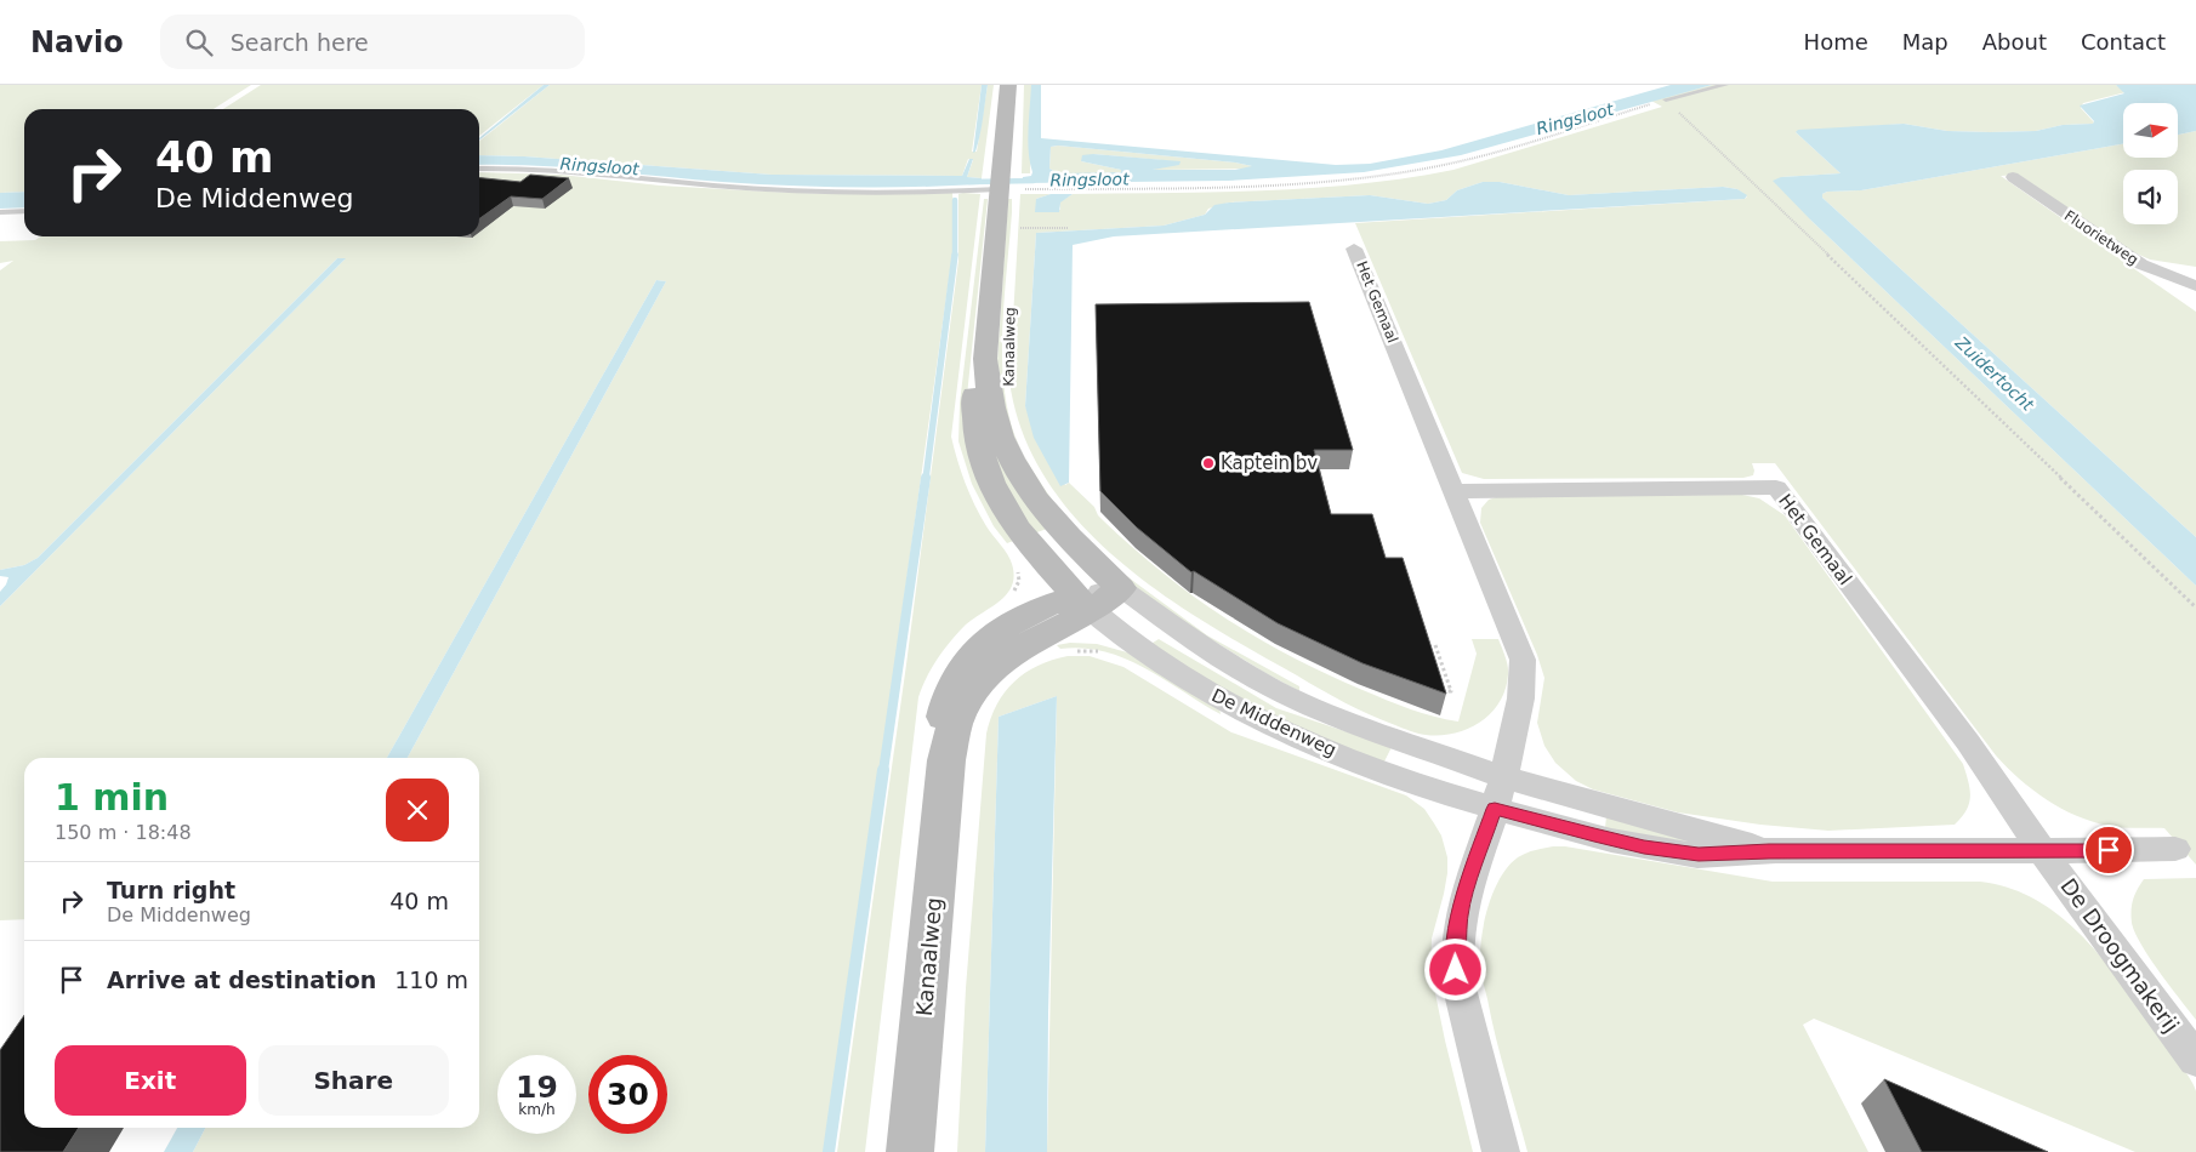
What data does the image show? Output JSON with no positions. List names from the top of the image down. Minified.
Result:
{"streets":{"street":["Fluorietweg","Het Gemaal","Kanaalweg","De Middenweg","De Droogmakerij"]},"crossings":[["Het Gemaal","De Middenweg"],["Het Gemaal","De Droogmakerij"],["Kanaalweg","De Middenweg"],["De Middenweg","De Droogmakerij"]],"water":["Ringsloot","Zuidertocht"],"places":["Kaptein bv"],"north":"right","page":{"header":"Navio","search":"Search here","nav":["Home","Map","About","Contact"],"turn":["40 m","De Middenweg"],"heading":["1 min","150 m · 18:48"],"list":[{"name":"Turn right","note":"De Middenweg","value":"40 m"},{"name":"Arrive at destination","value":"110 m"}],"buttons":["Exit","Share"],"speed":"19 km/h","limit":"30"}}
